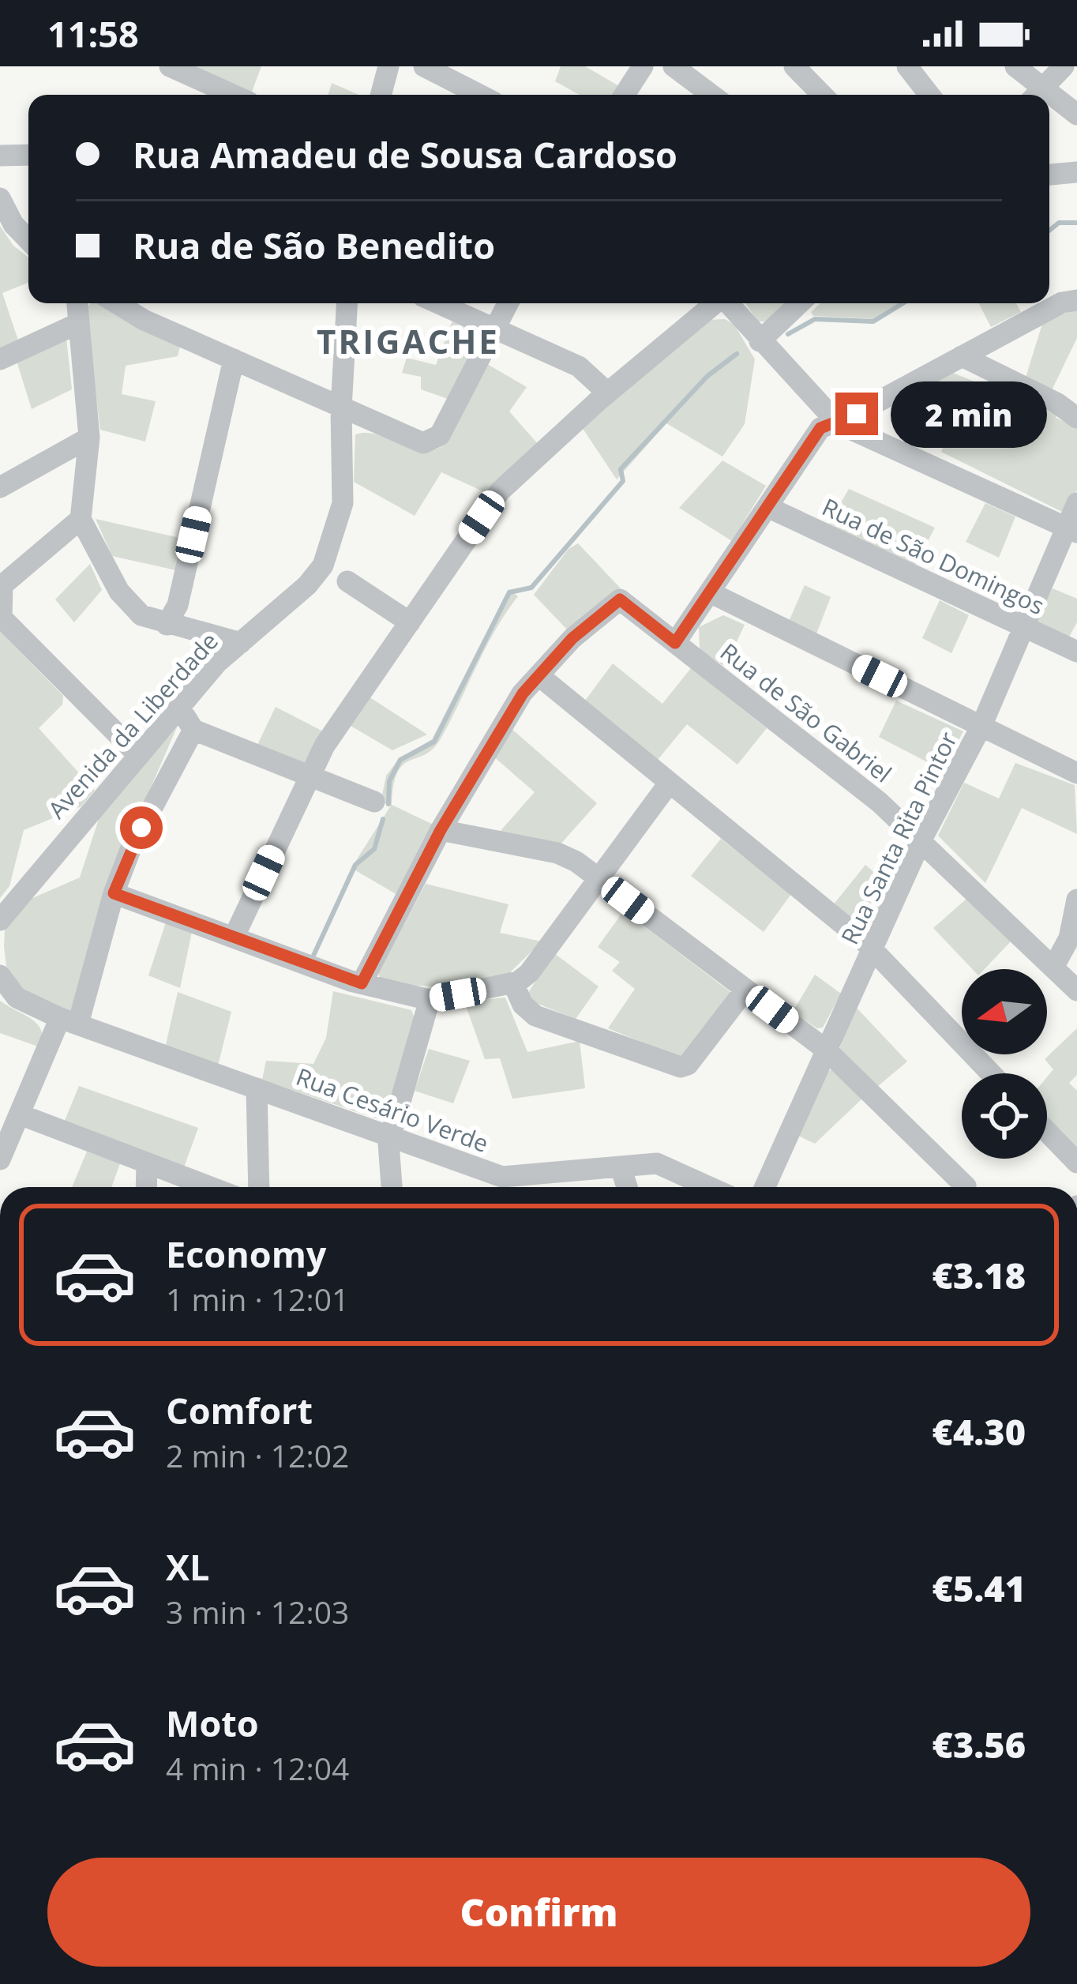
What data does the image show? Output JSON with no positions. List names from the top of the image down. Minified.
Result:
{"streets":{"street":["Rua de São Domingos","Rua de São Gabriel","Avenida da Liberdade","Rua Santa Rita Pintor","Rua Cesário Verde"]},"crossings":[["Rua de São Domingos","Rua Santa Rita Pintor"],["Rua de São Gabriel","Rua Santa Rita Pintor"]],"districts":["TRIGACHE"],"north":"left","page":{"status":"11:58","banner":["Rua Amadeu de Sousa Cardoso","Rua de São Benedito"],"bubble":"2 min","list":[{"name":"Economy","note":"1 min · 12:01","value":"€3.18"},{"name":"Comfort","note":"2 min · 12:02","value":"€4.30"},{"name":"XL","note":"3 min · 12:03","value":"€5.41"},{"name":"Moto","note":"4 min · 12:04","value":"€3.56"}],"buttons":"Confirm"}}
